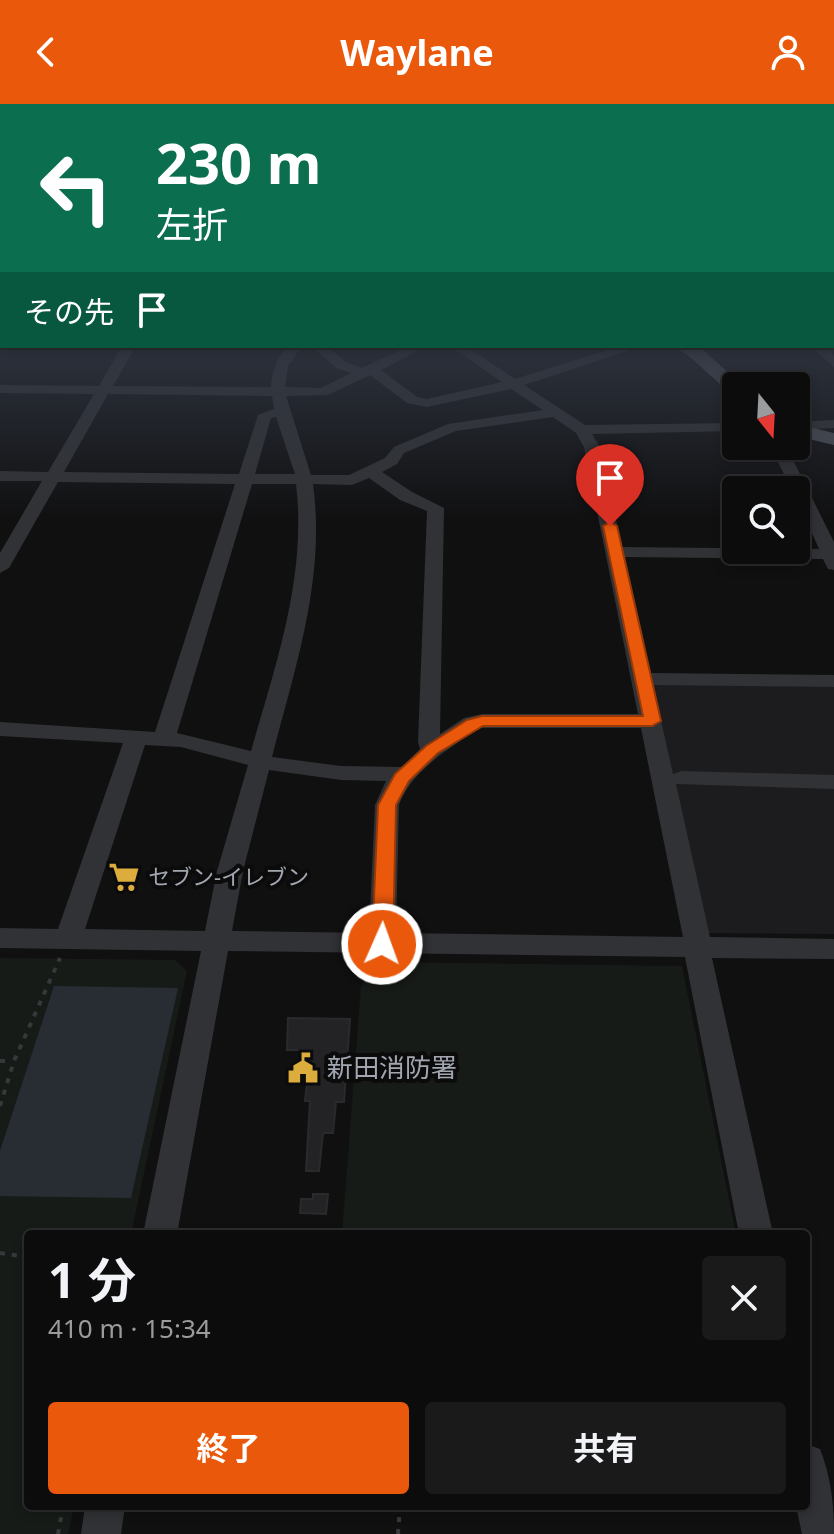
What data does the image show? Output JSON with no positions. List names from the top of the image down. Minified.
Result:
{"places":{"supermarket":["セブン-イレブン"],"public building":["新田消防署"]},"north":"bottom","page":{"header":"Waylane","turn":["230 m","左折"],"then":"その先","heading":["1 分","410 m · 15:34"],"buttons":["終了","共有"]}}
